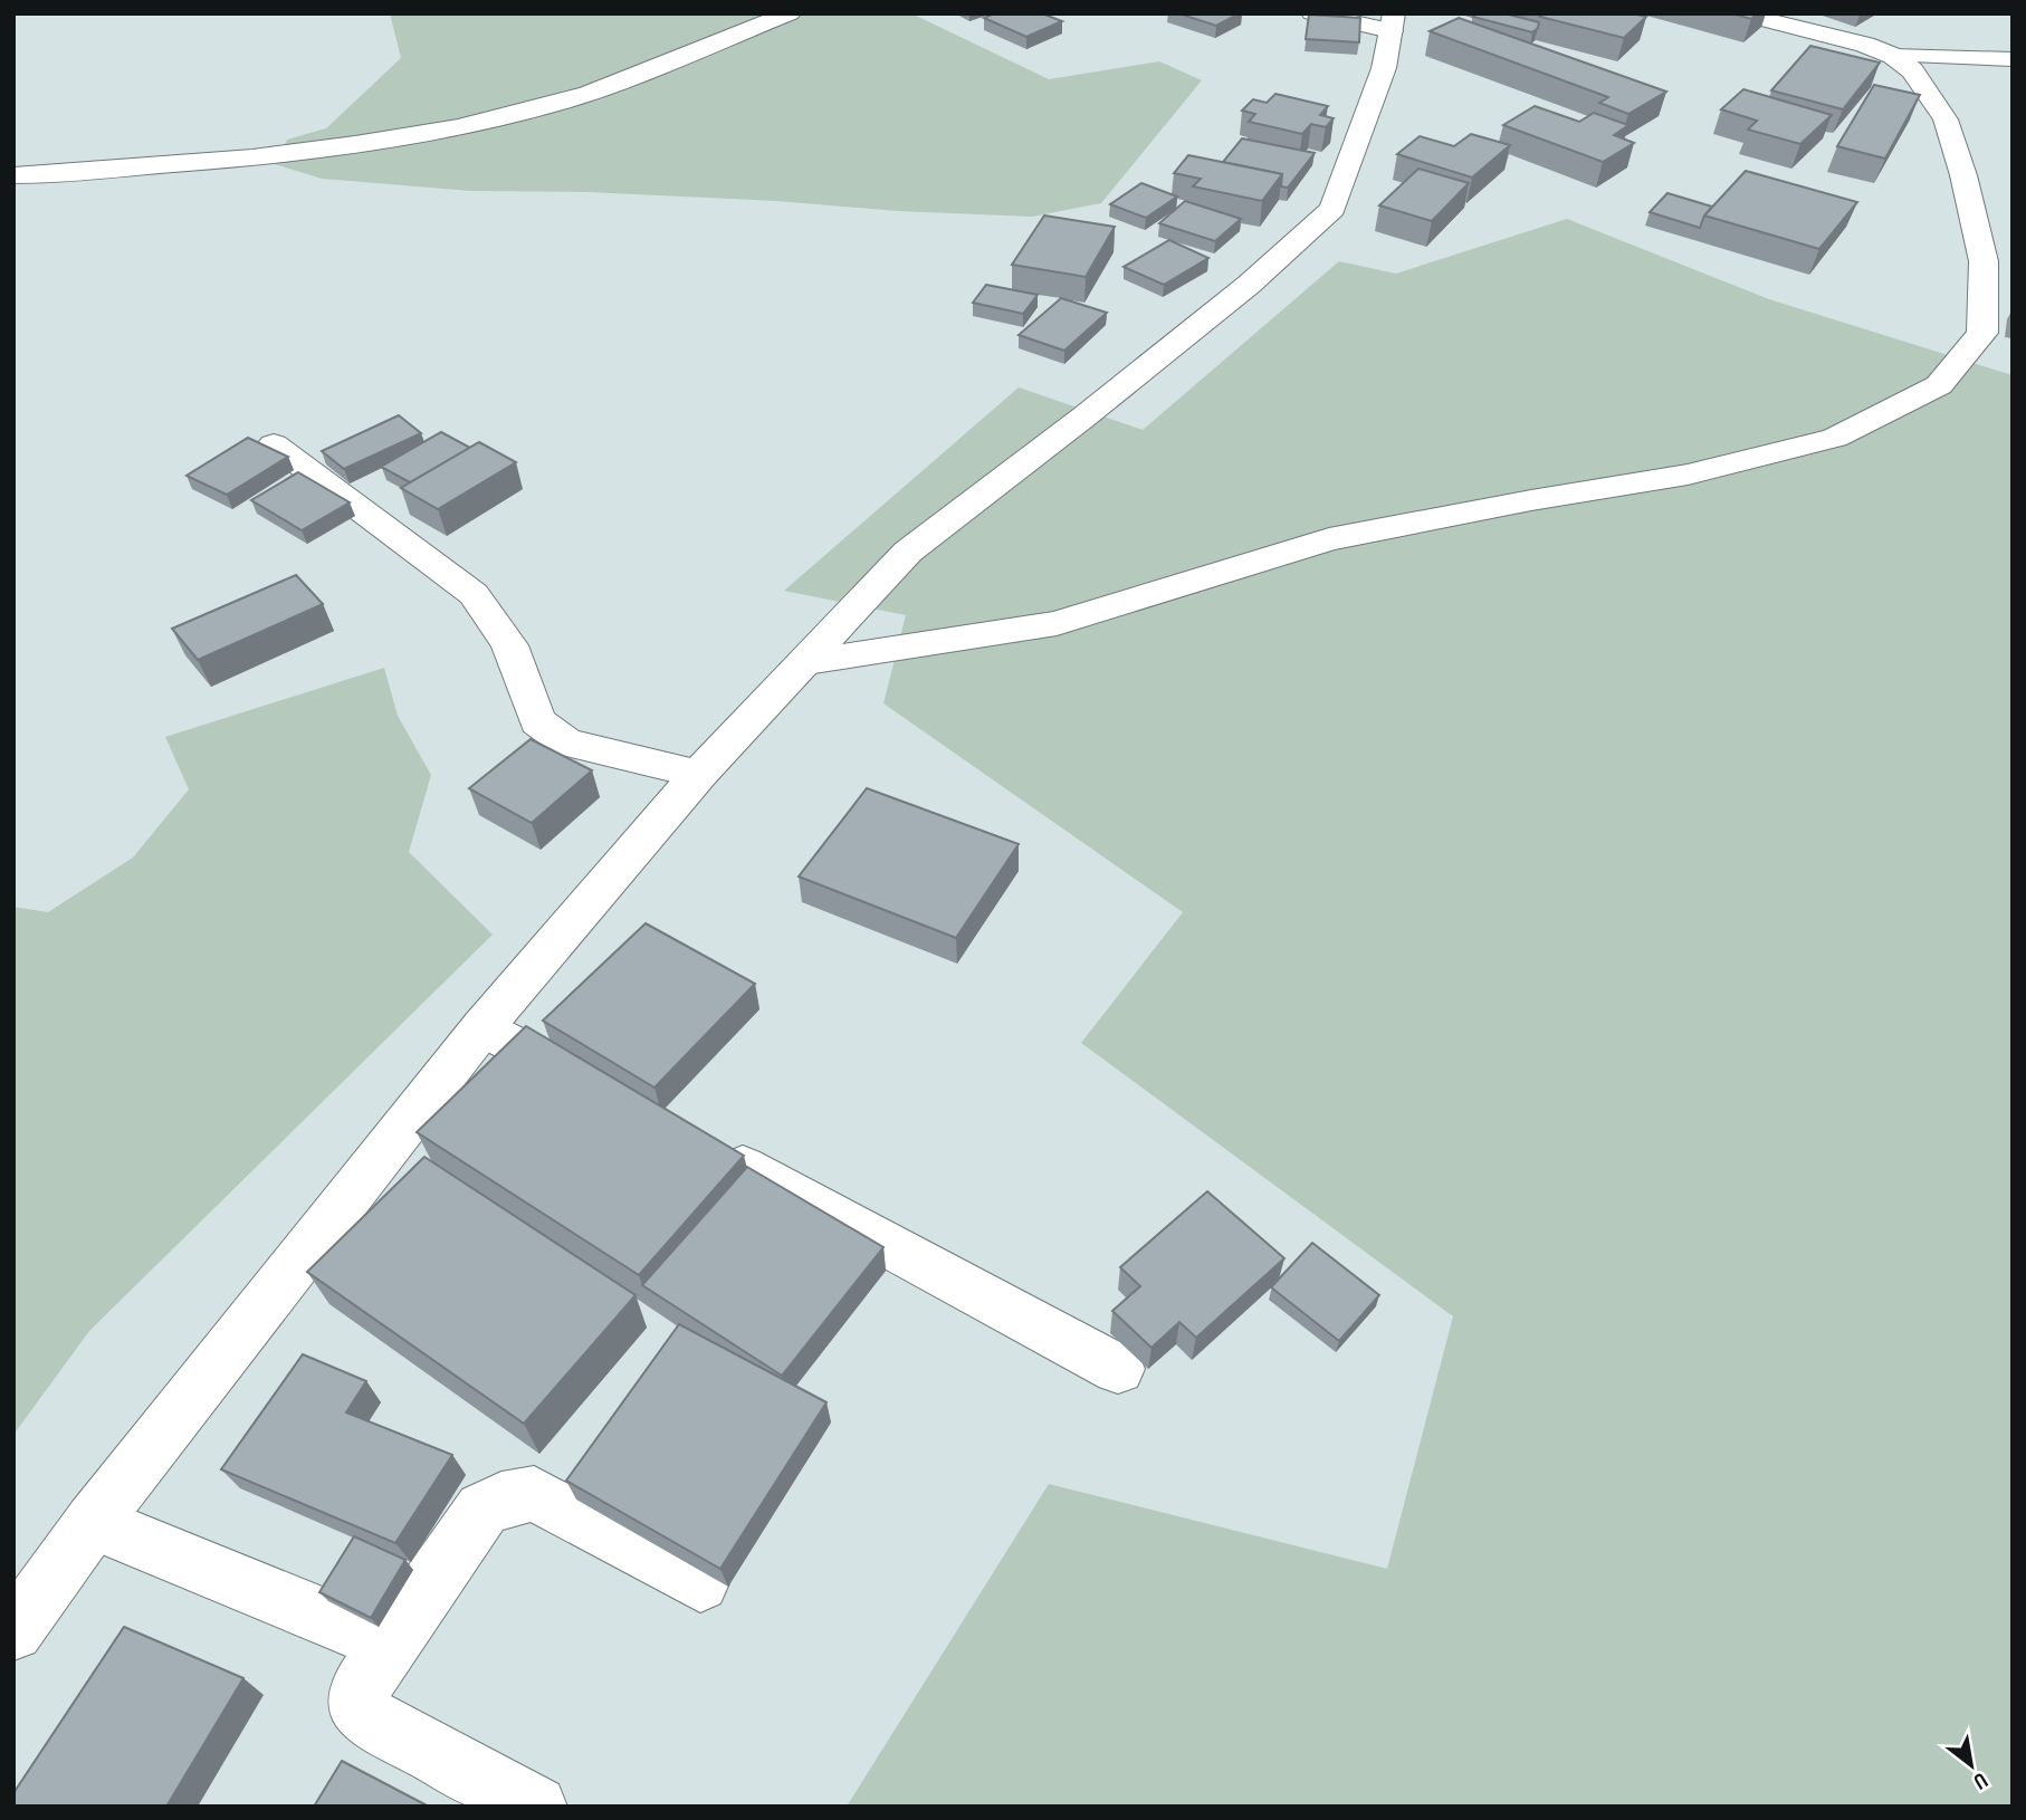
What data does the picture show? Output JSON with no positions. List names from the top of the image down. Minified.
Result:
{"north":"bottom right"}
